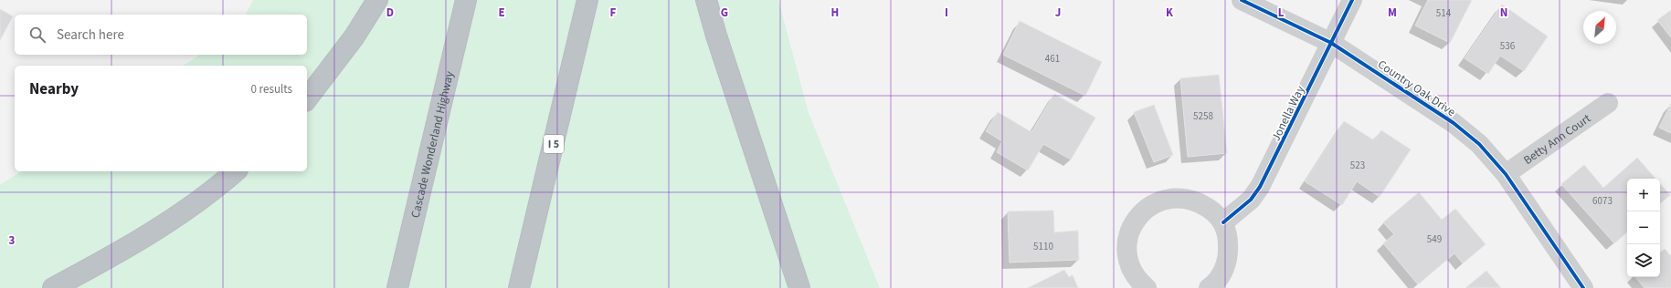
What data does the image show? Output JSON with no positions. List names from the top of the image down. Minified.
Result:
{"streets":{"highway":["Cascade Wonderland Highway","I 5"],"street":["Country Oak Drive","Jonella Way","Betty Ann Court"]},"crossings":[["Country Oak Drive","Jonella Way"],["Country Oak Drive","Betty Ann Court"]],"house_numbers":["514","536","461","5258","523","6073","549","5110"],"north":"top right","page":{"search":"Search here","heading":["Nearby","0 results"],"map_buttons":["+","−"]},"grid":{"columns":["D","E","F","G","H","I","J","K","L","M","N"],"rows":["3"]}}
